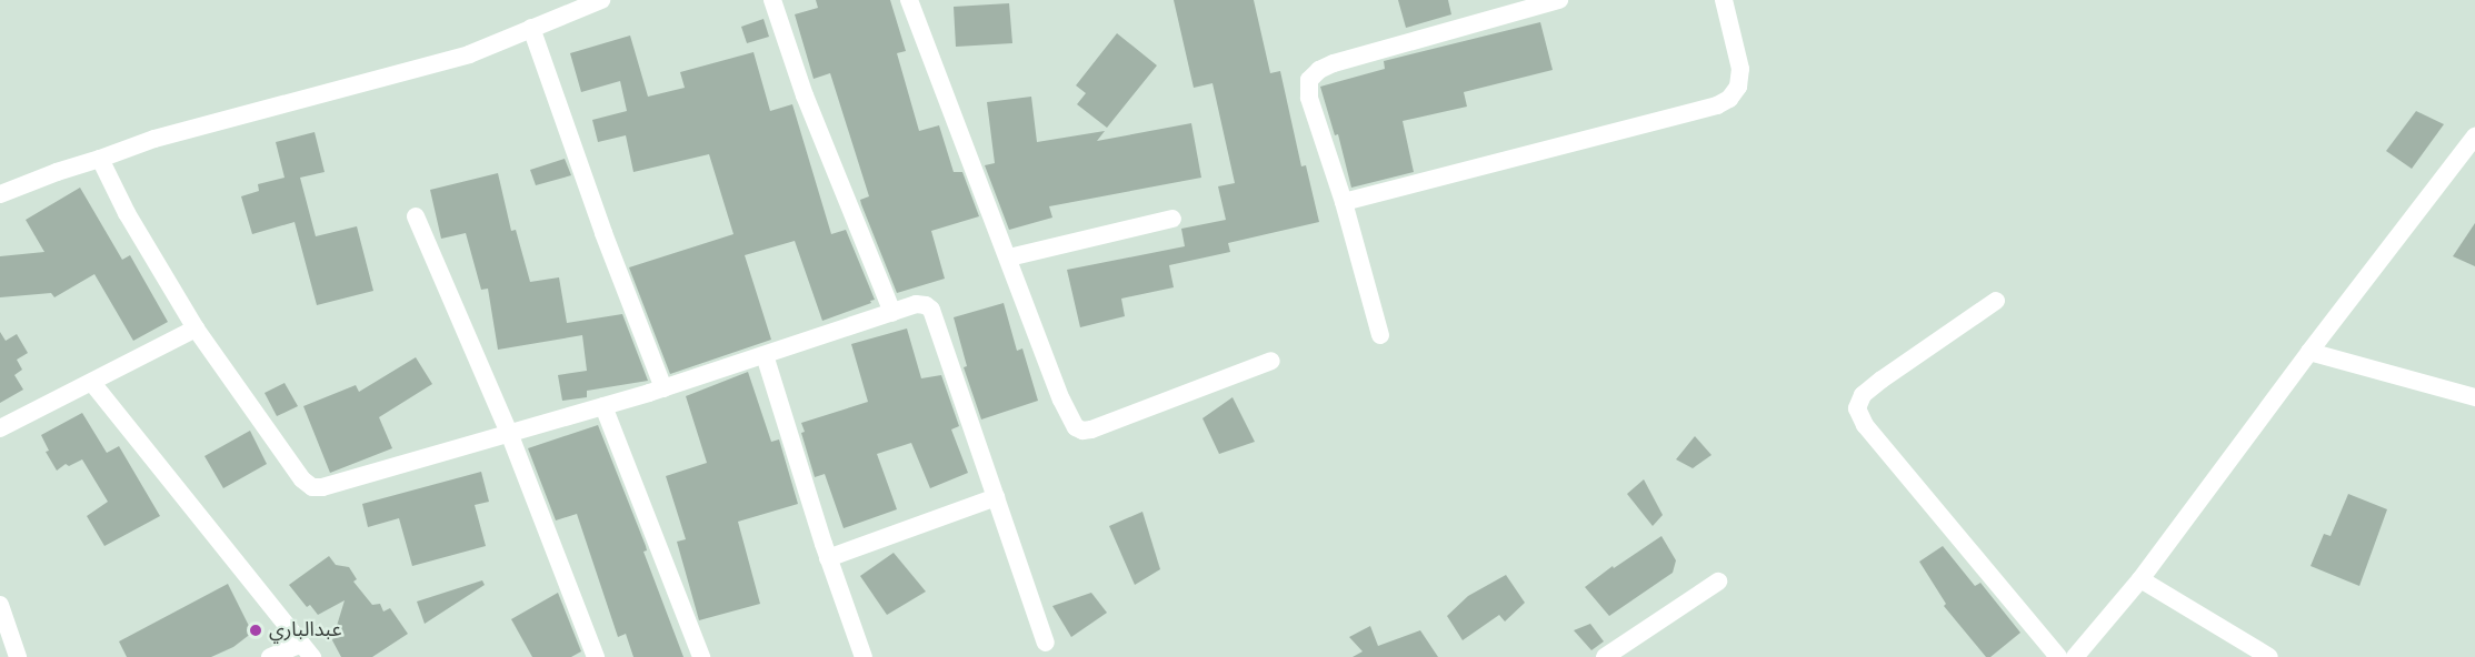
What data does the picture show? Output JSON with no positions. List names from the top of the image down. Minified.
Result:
{"places":["عبدالباري"]}
